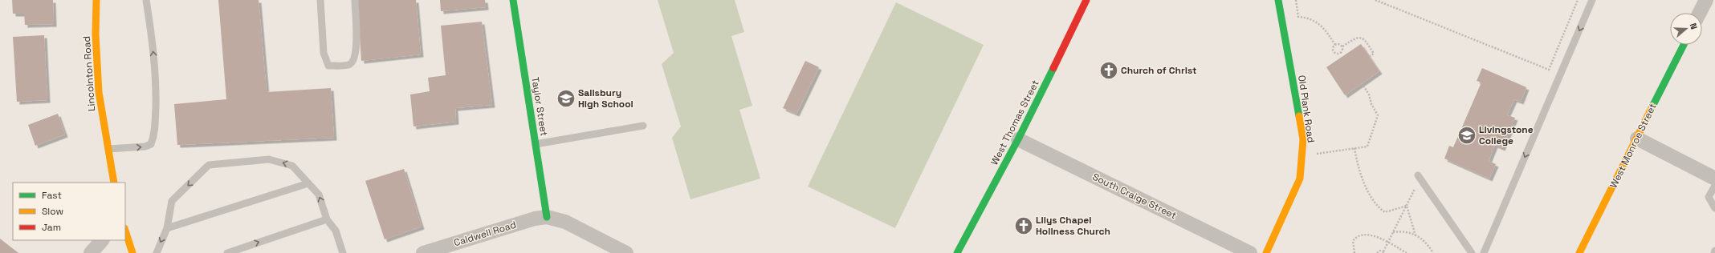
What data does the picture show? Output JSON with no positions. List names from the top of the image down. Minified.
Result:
{"streets":{"street":["Lincolnton Road","Taylor Street","Old Plank Road","West Thomas Street","West Monroe Street","South Craige Street","Caldwell Road"]},"crossings":[["Taylor Street","Caldwell Road"],["West Thomas Street","South Craige Street"]],"places":{"church":["Church of Christ","Lilys Chapel Holiness Church"],"school or university":["Salisbury High School","Livingstone College"]},"legend":["Fast","Slow","Jam"],"north":"right"}
